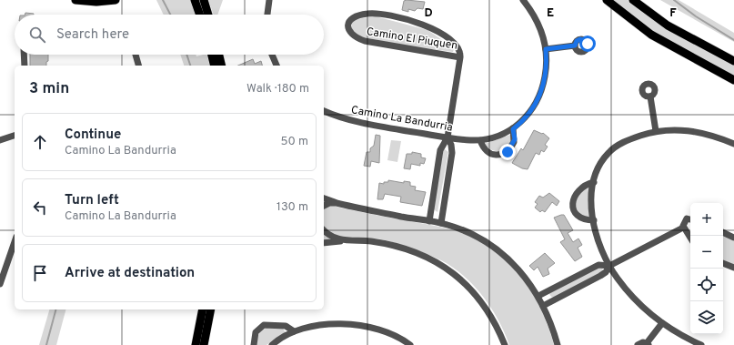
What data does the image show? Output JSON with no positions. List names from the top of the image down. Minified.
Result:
{"streets":{"street":["Camino El Piuquen","Camino La Bandurria"]},"page":{"search":"Search here","heading":["3 min","Walk · 180 m"],"list":[["Continue","Camino La Bandurria","50 m"],["Turn left","Camino La Bandurria","130 m"],"Arrive at destination"],"map_buttons":["+","−"]},"grid":{"columns":["D","E","F"]}}
